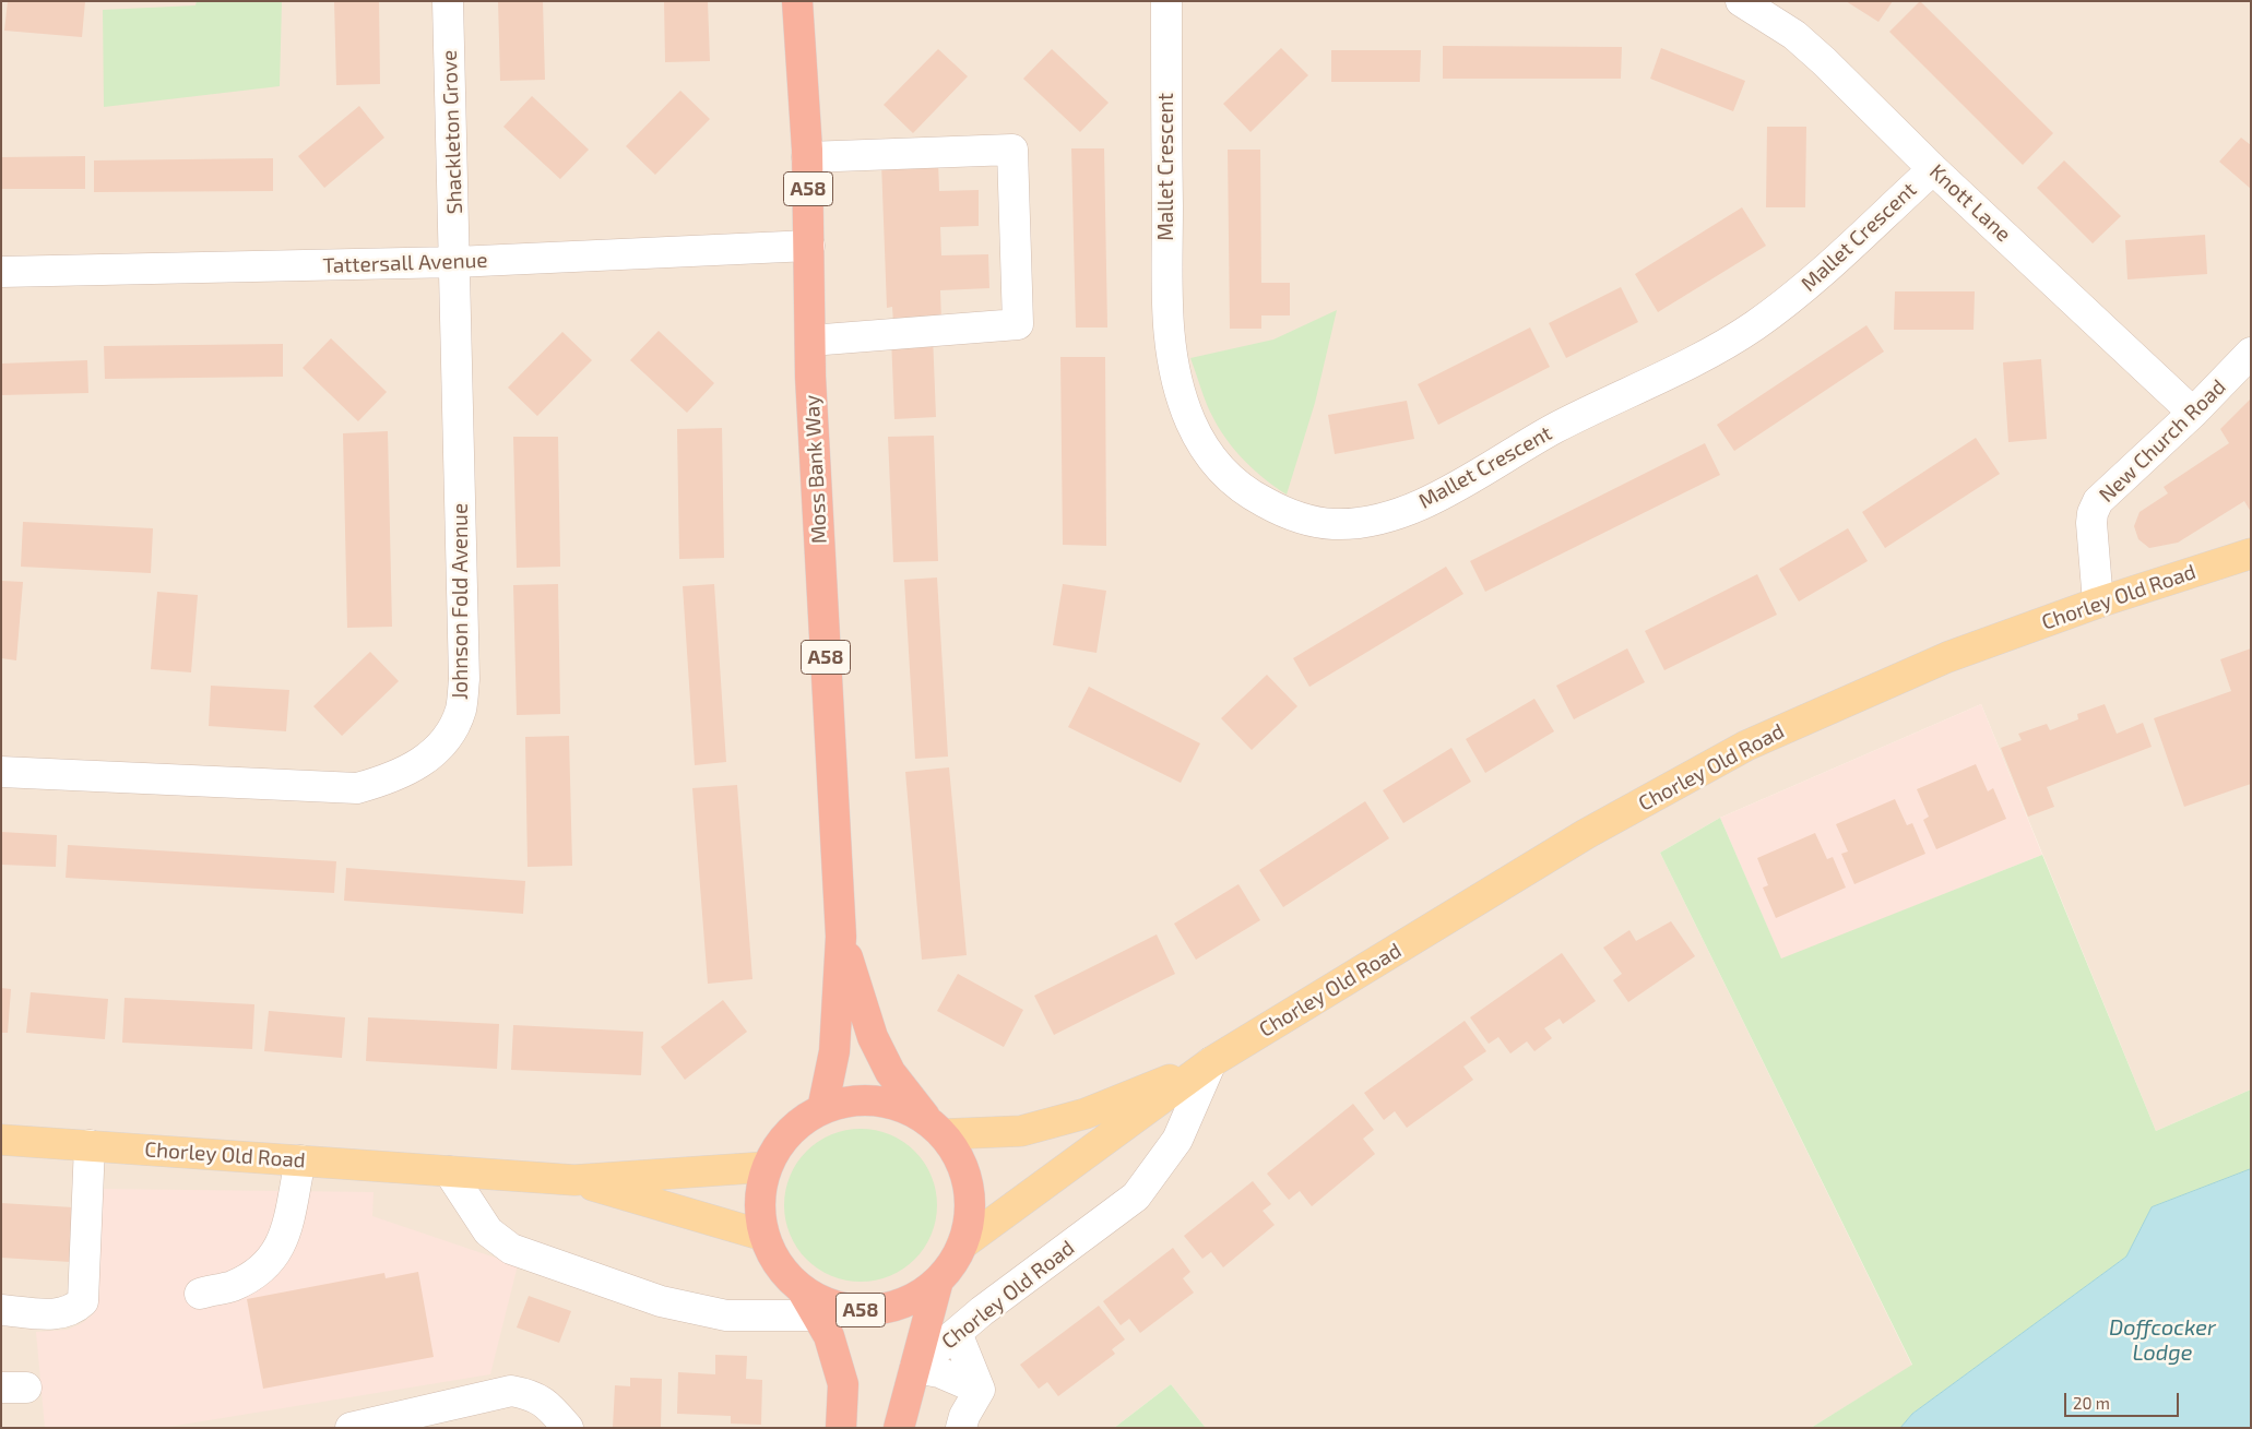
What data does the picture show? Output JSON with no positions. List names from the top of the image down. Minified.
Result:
{"streets":{"highway":["A58","Moss Bank Way","Chorley Old Road"],"street":["Shackleton Grove","Mallet Crescent","Knott Lane","Tattersall Avenue","New Church Road","Johnson Fold Avenue"]},"crossings":[["Shackleton Grove","Tattersall Avenue"],["Shackleton Grove","Johnson Fold Avenue"],["Mallet Crescent","Knott Lane"],["A58","Chorley Old Road"],["Knott Lane","New Church Road"],["Tattersall Avenue","Moss Bank Way"],["Tattersall Avenue","Johnson Fold Avenue"],["New Church Road","Chorley Old Road"],["Moss Bank Way","Chorley Old Road"]],"water":["Doffcocker Lodge"],"scale_bar":"20 m"}
